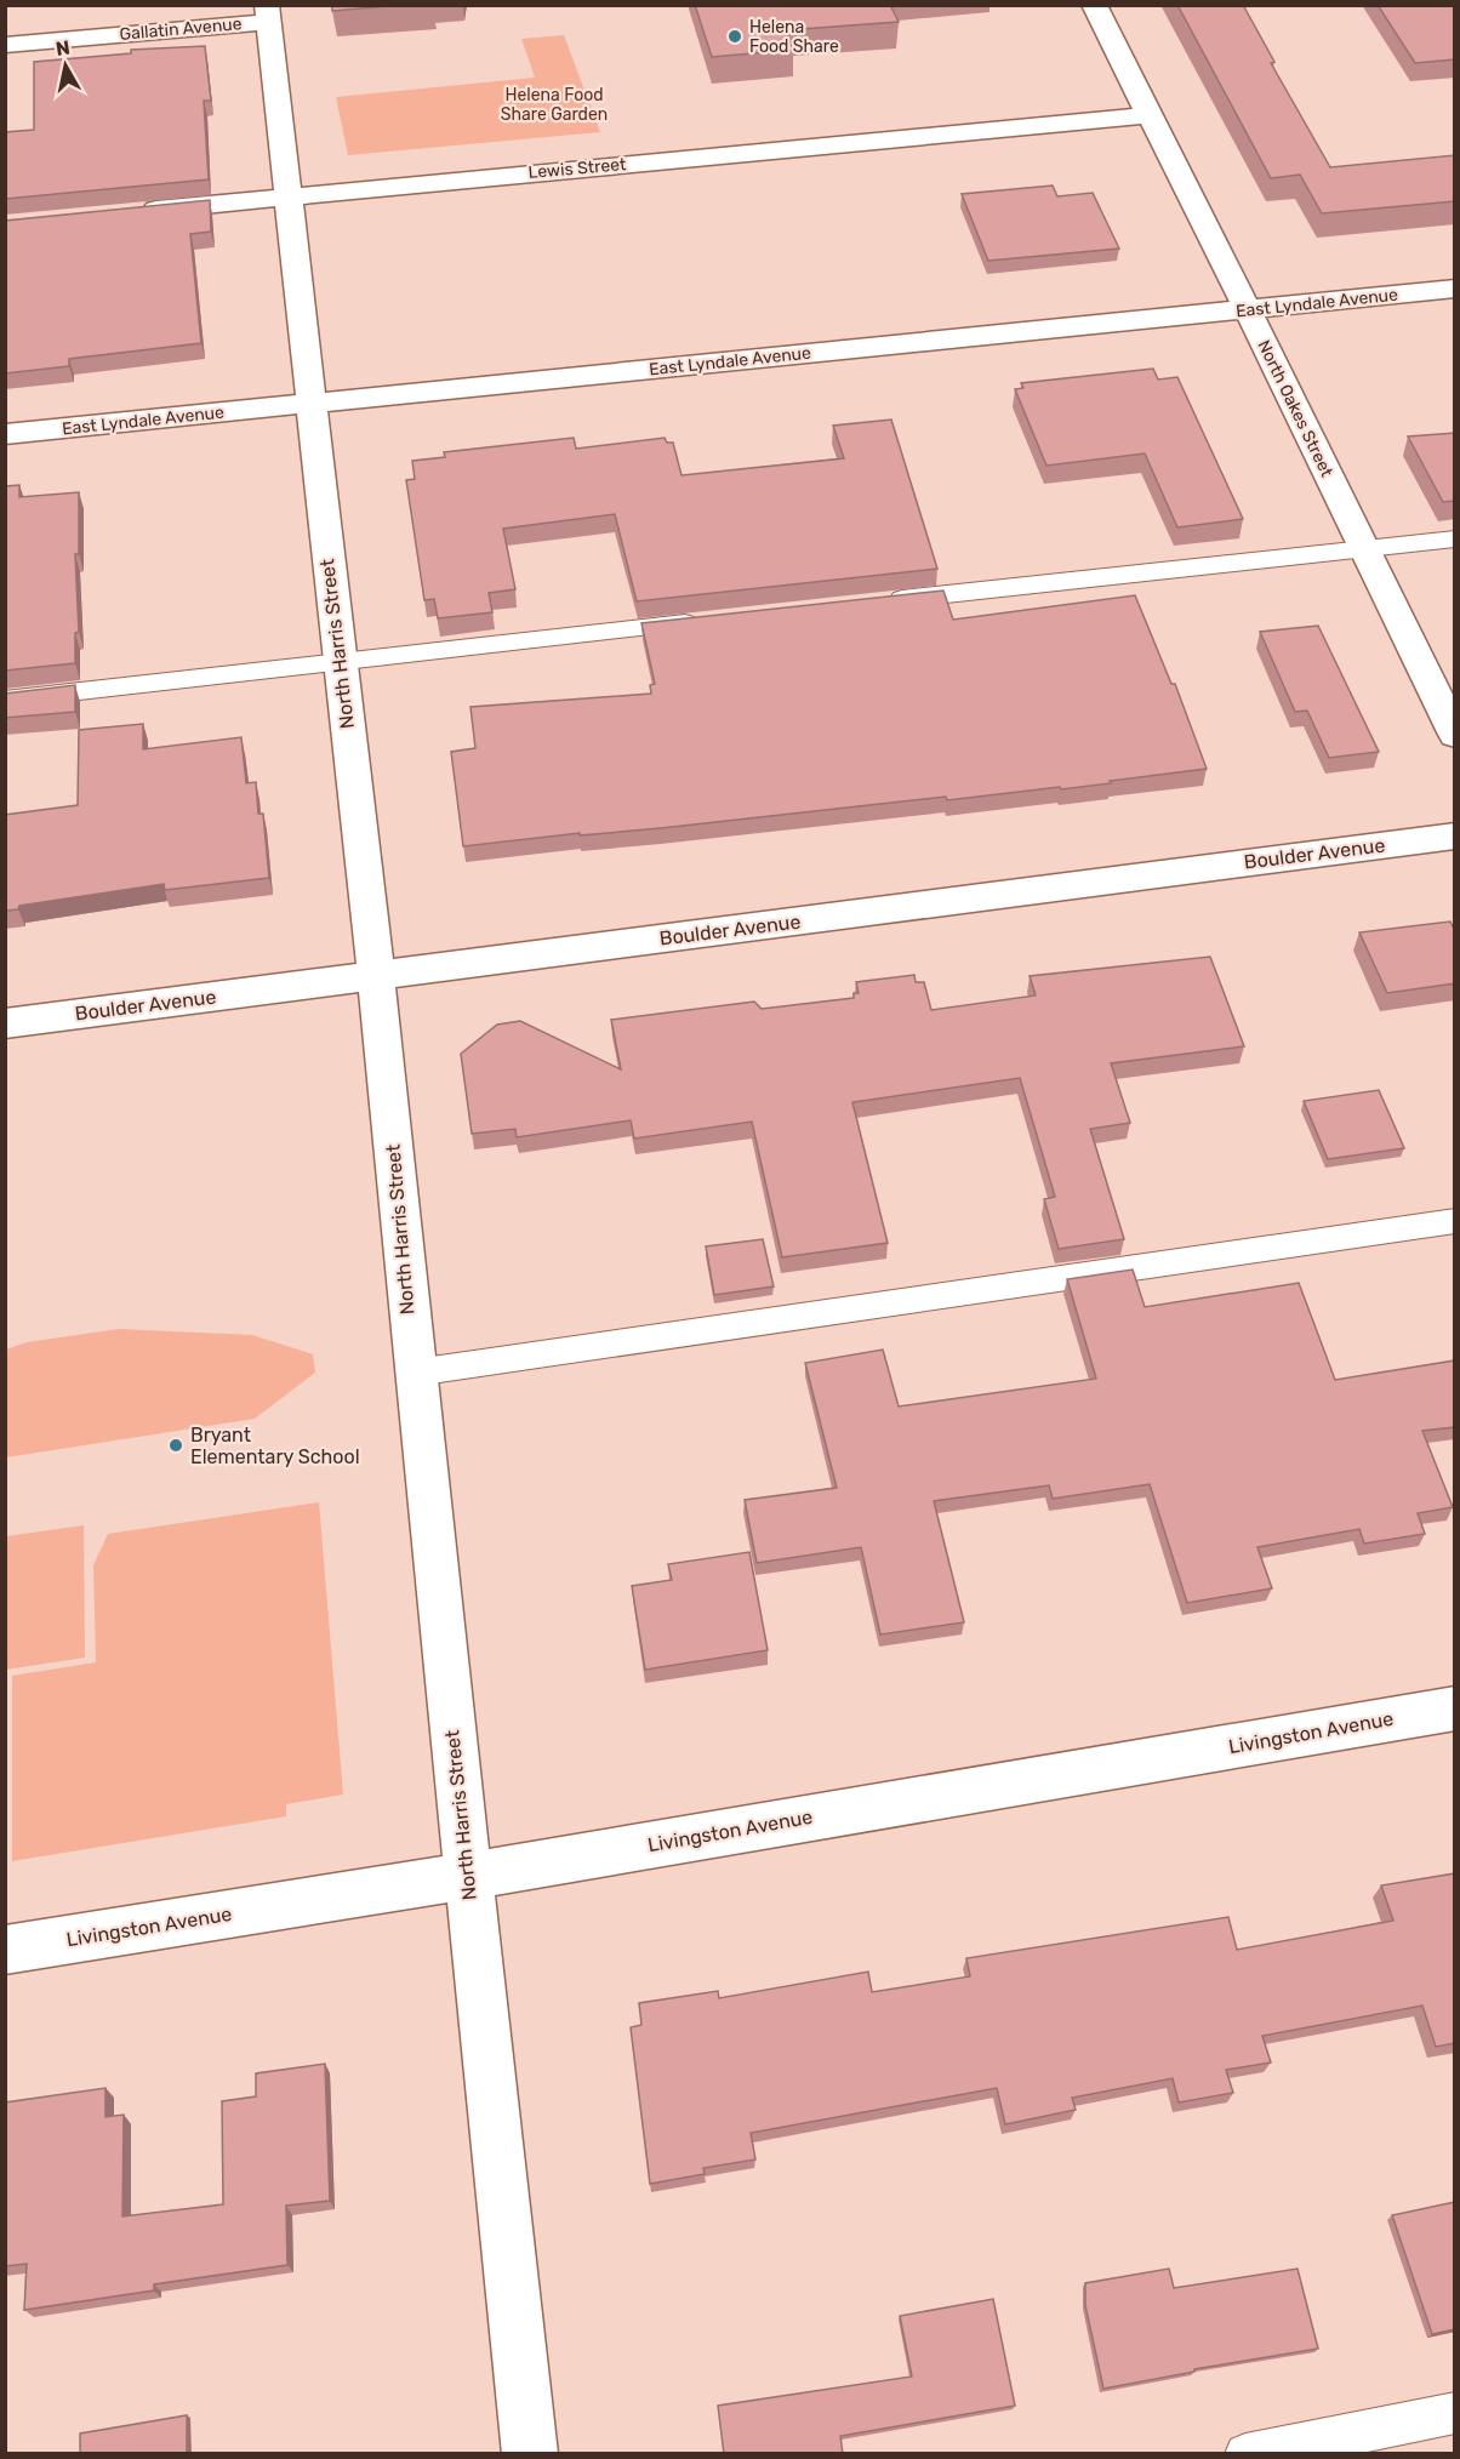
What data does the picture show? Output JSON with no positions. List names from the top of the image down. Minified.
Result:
{"streets":{"street":["Gallatin Avenue","Lewis Street","East Lyndale Avenue","North Oakes Street","North Harris Street","Boulder Avenue","Livingston Avenue"]},"crossings":[["Gallatin Avenue","North Harris Street"],["Lewis Street","North Oakes Street"],["Lewis Street","North Harris Street"],["East Lyndale Avenue","North Oakes Street"],["East Lyndale Avenue","North Harris Street"],["North Harris Street","Boulder Avenue"],["North Harris Street","Livingston Avenue"]],"parks":["Helena Food Share Garden"],"places":["Helena Food Share","Bryant Elementary School"],"north":"top"}
